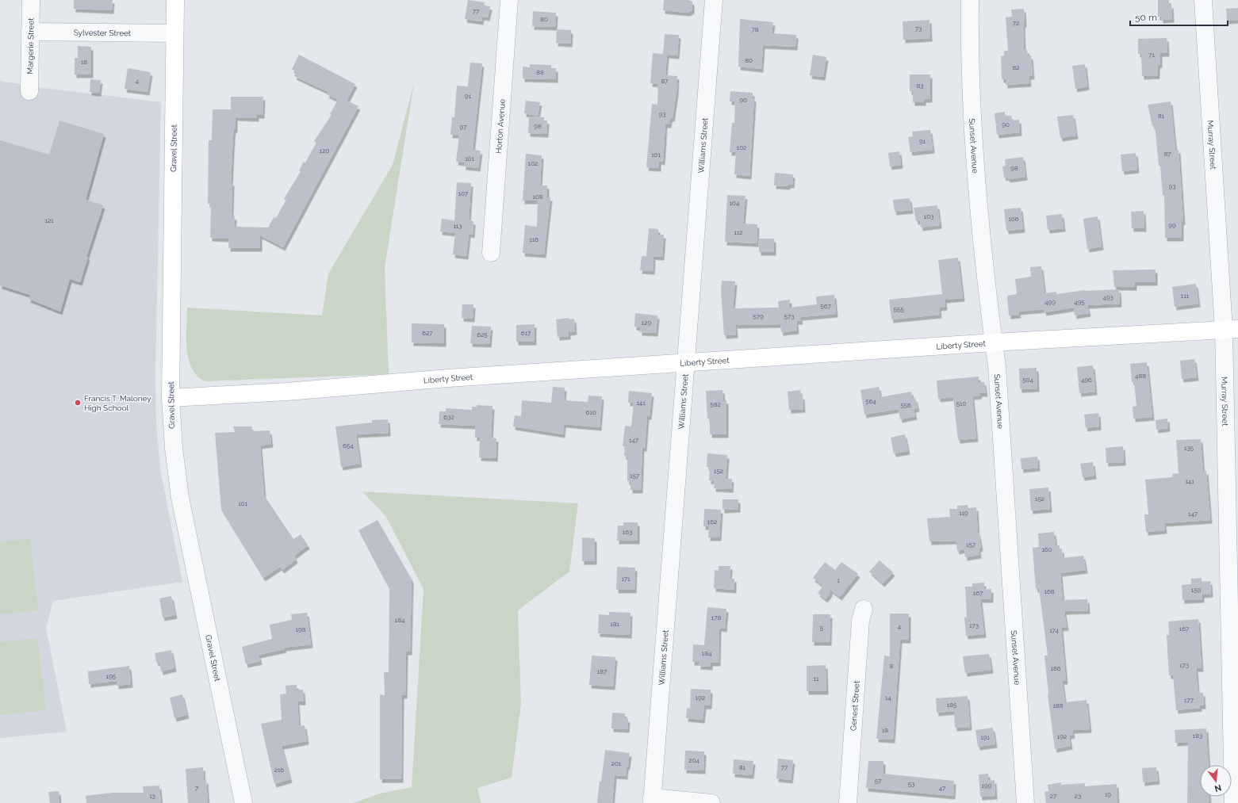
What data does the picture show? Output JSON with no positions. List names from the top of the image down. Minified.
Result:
{"streets":{"main road":["Gravel Street","Liberty Street"],"street":["Sylvester Street","Margerie Street","Horton Avenue","Williams Street","Murray Street","Sunset Avenue","Genest Street"]},"crossings":[["Sylvester Street","Margerie Street"],["Sylvester Street","Gravel Street"],["Williams Street","Liberty Street"],["Murray Street","Liberty Street"],["Sunset Avenue","Liberty Street"],["Gravel Street","Liberty Street"]],"places":["Francis T. Maloney High School"],"house_numbers":["77","80","72","73","78","71","80","18","82","88","4","87","83","91","90","93","81","90","98","97","91","102","120","87","101","101","102","98","93","107","108","104","103","106","121","99","113","112","116","111","493","499","495","567","555","579","573","129","627","617","625","488","504","496","564","141","510","582","556","610","632","147","654","135","152","157","141","152","101","119","147","162","163","157","160","171","1","159","168","167","178","184","181","173","4","5","167","198","174","184","173","8","186","187","195","11","192","14","177","185","188","18","183","192","191","204","201","81","77","216","57","53","199","7","47","19","13","27","23"],"scale_bar":"50 m","north":"bottom"}
